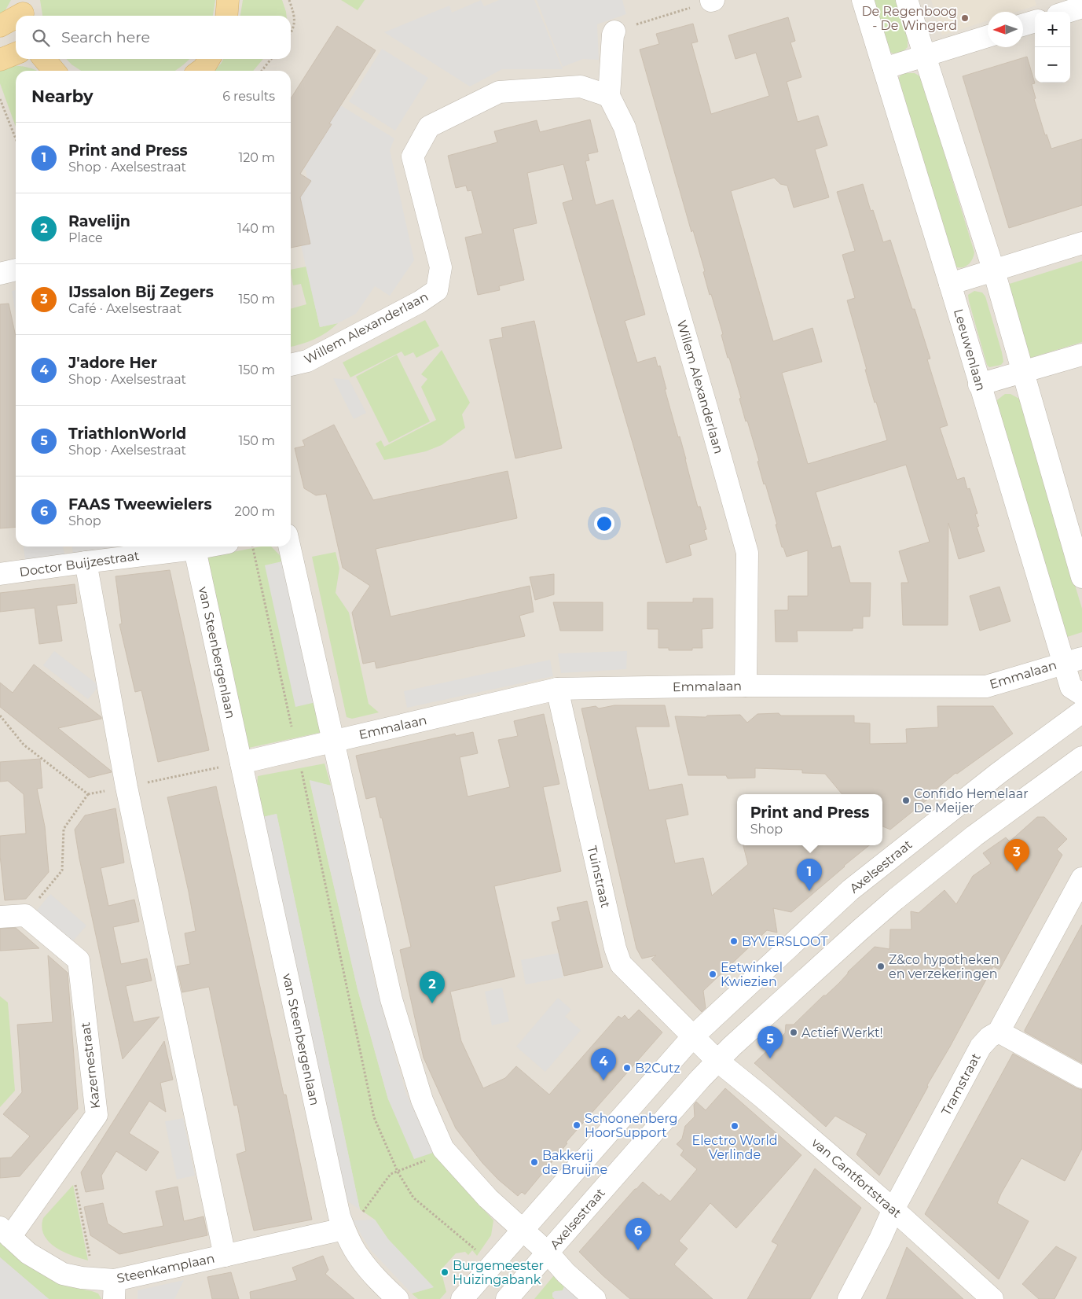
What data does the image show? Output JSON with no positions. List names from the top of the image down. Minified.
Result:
{"streets":{"street":["Willem Alexanderlaan","Leeuwenlaan","Doctor Buijzestraat","van Steenbergenlaan","Emmalaan","Axelsestraat","Tuinstraat","Kazernestraat","Tramstraat","van Cantfortstraat","Steenkamplaan"]},"crossings":[["Willem Alexanderlaan","Emmalaan"],["Leeuwenlaan","Emmalaan"],["van Steenbergenlaan","Steenkamplaan"],["Emmalaan","Tuinstraat"],["Axelsestraat","Tuinstraat"],["Axelsestraat","van Cantfortstraat"],["Kazernestraat","Steenkamplaan"],["Tramstraat","van Cantfortstraat"]],"places":["De Regenboog - De Wingerd","Confido Hemelaar De Meijer","BYVERSLOOT","Z&co hypotheken en verzekeringen","Eetwinkel Kwiezien","Actief Werkt!","B2Cutz","Schoonenberg HoorSupport","Electro World Verlinde","Bakkerij de Bruijne","Burgemeester Huizingabank"],"north":"left","page":{"map_buttons":["+","−"],"search":"Search here","heading":["Nearby","6 results"],"list":[{"mark":"1","name":"Print and Press","note":"Shop · Axelsestraat","value":"120 m"},{"mark":"2","name":"Ravelijn","note":"Place","value":"140 m"},{"mark":"3","name":"IJssalon Bij Zegers","note":"Café · Axelsestraat","value":"150 m"},{"mark":"4","name":"J'adore Her","note":"Shop · Axelsestraat","value":"150 m"},{"mark":"5","name":"TriathlonWorld","note":"Shop · Axelsestraat","value":"150 m"},{"mark":"6","name":"FAAS Tweewielers","note":"Shop","value":"200 m"}],"popup":["Print and Press","Shop"],"pins":["3","1","2","5","4","6"]}}
